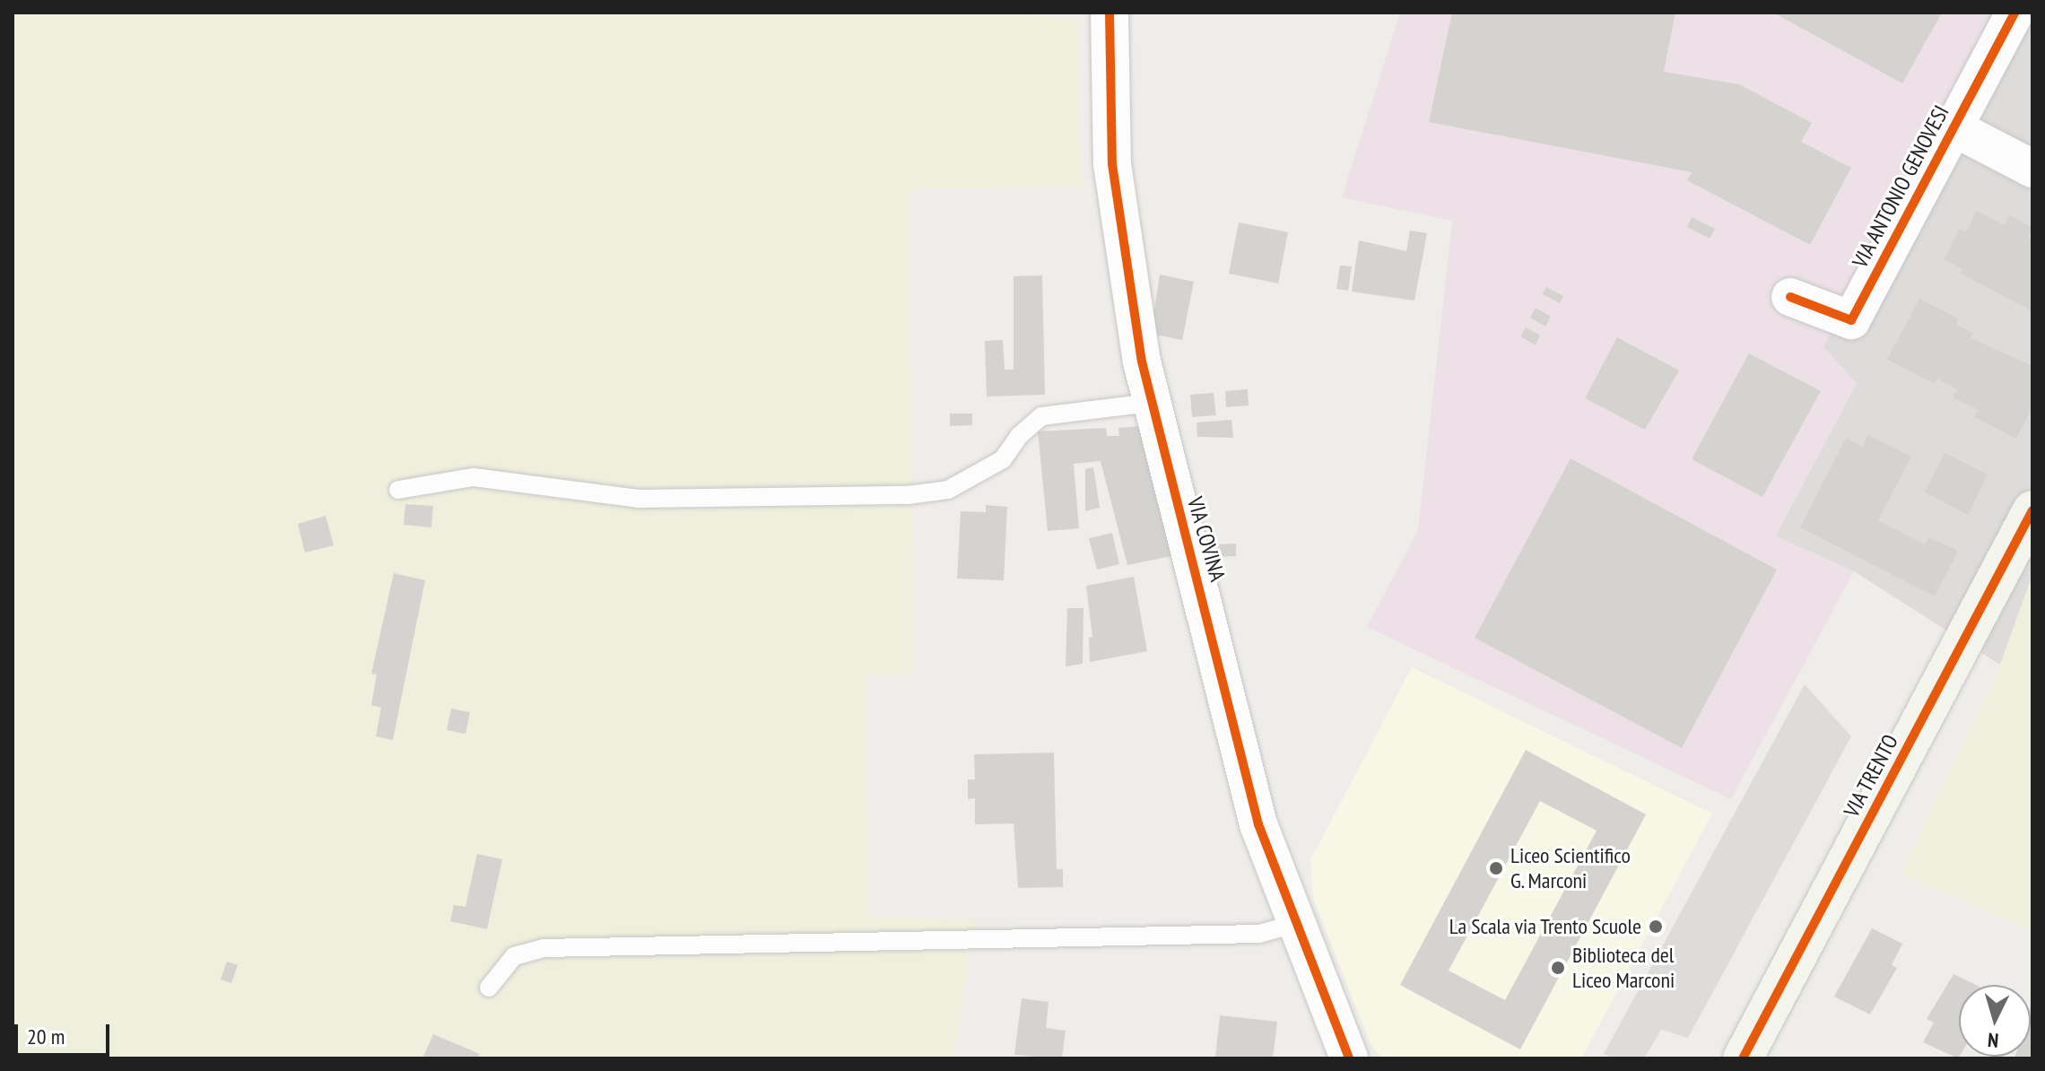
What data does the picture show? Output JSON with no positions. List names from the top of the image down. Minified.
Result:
{"streets":{"street":["VIA ANTONIO GENOVESI","VIA COVINA","VIA TRENTO"]},"places":["Liceo Scientifico G. Marconi","La Scala via Trento Scuole","Biblioteca del Liceo Marconi"],"scale_bar":"20 m","north":"bottom"}
